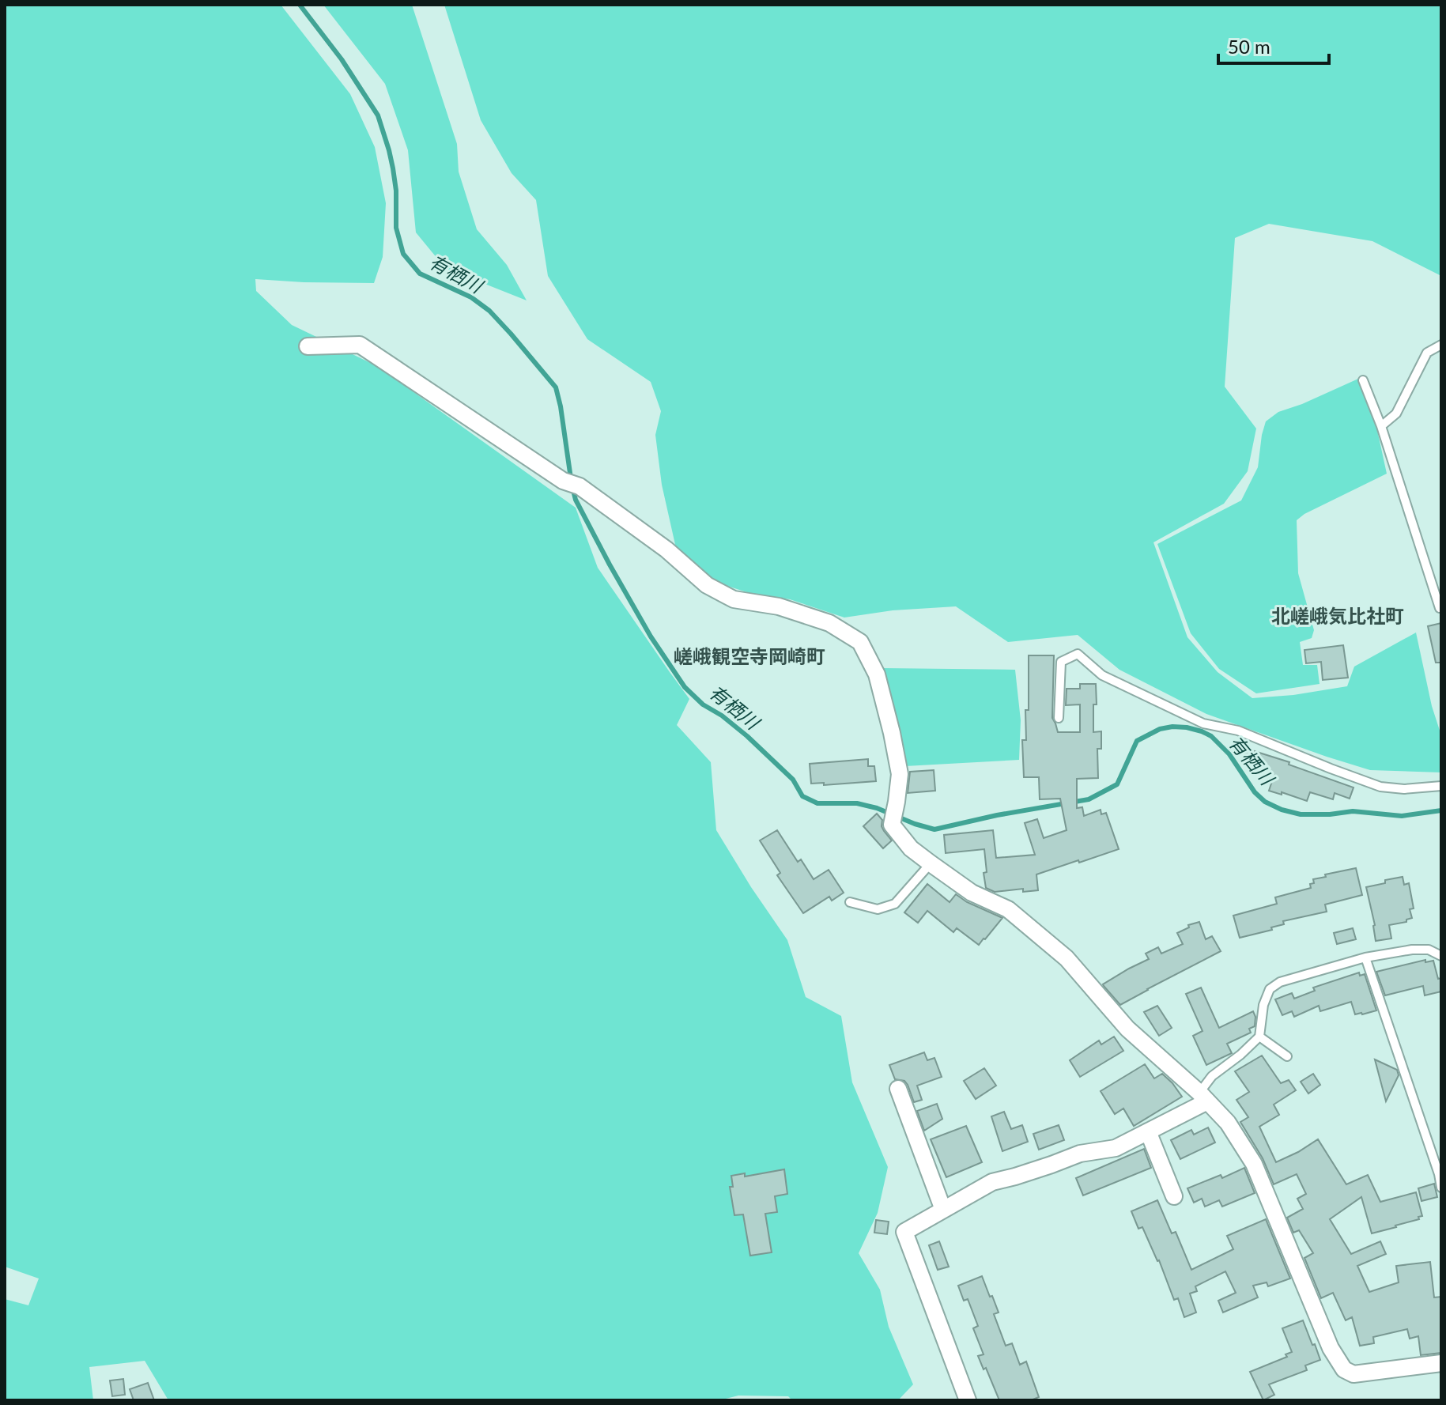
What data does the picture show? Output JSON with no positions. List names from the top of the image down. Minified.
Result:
{"districts":["北嵯峨気比社町","嵯峨観空寺岡崎町"],"water":["有栖川"],"scale_bar":"50 m"}
